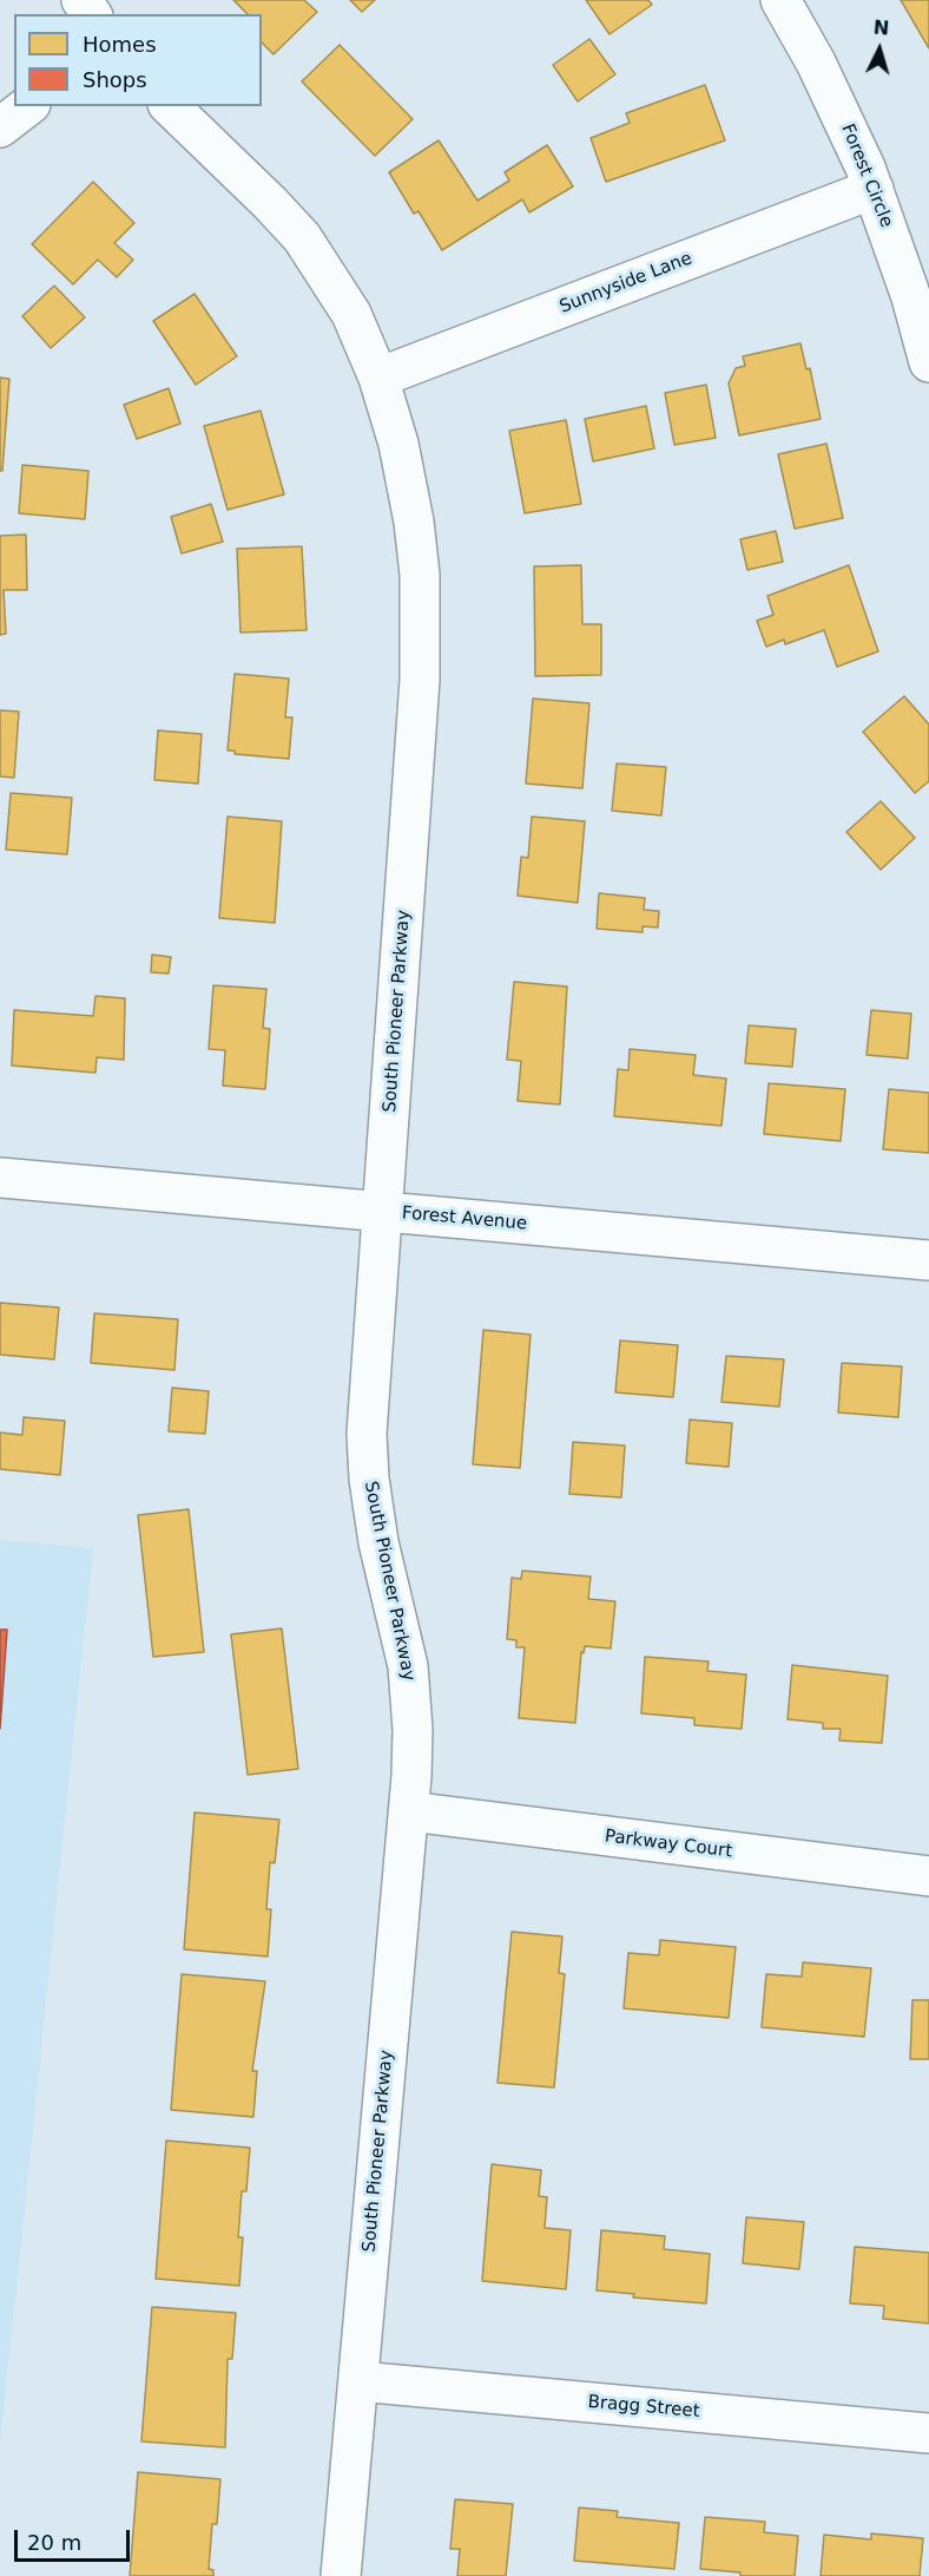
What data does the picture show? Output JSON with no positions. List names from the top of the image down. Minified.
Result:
{"streets":{"street":["Forest Circle","Sunnyside Lane","South Pioneer Parkway","Forest Avenue","Parkway Court","Bragg Street"]},"crossings":[["Forest Circle","Sunnyside Lane"],["Sunnyside Lane","South Pioneer Parkway"],["South Pioneer Parkway","Forest Avenue"],["South Pioneer Parkway","Parkway Court"],["South Pioneer Parkway","Bragg Street"]],"legend":["Homes","Shops"],"scale_bar":"20 m","north":"top"}
